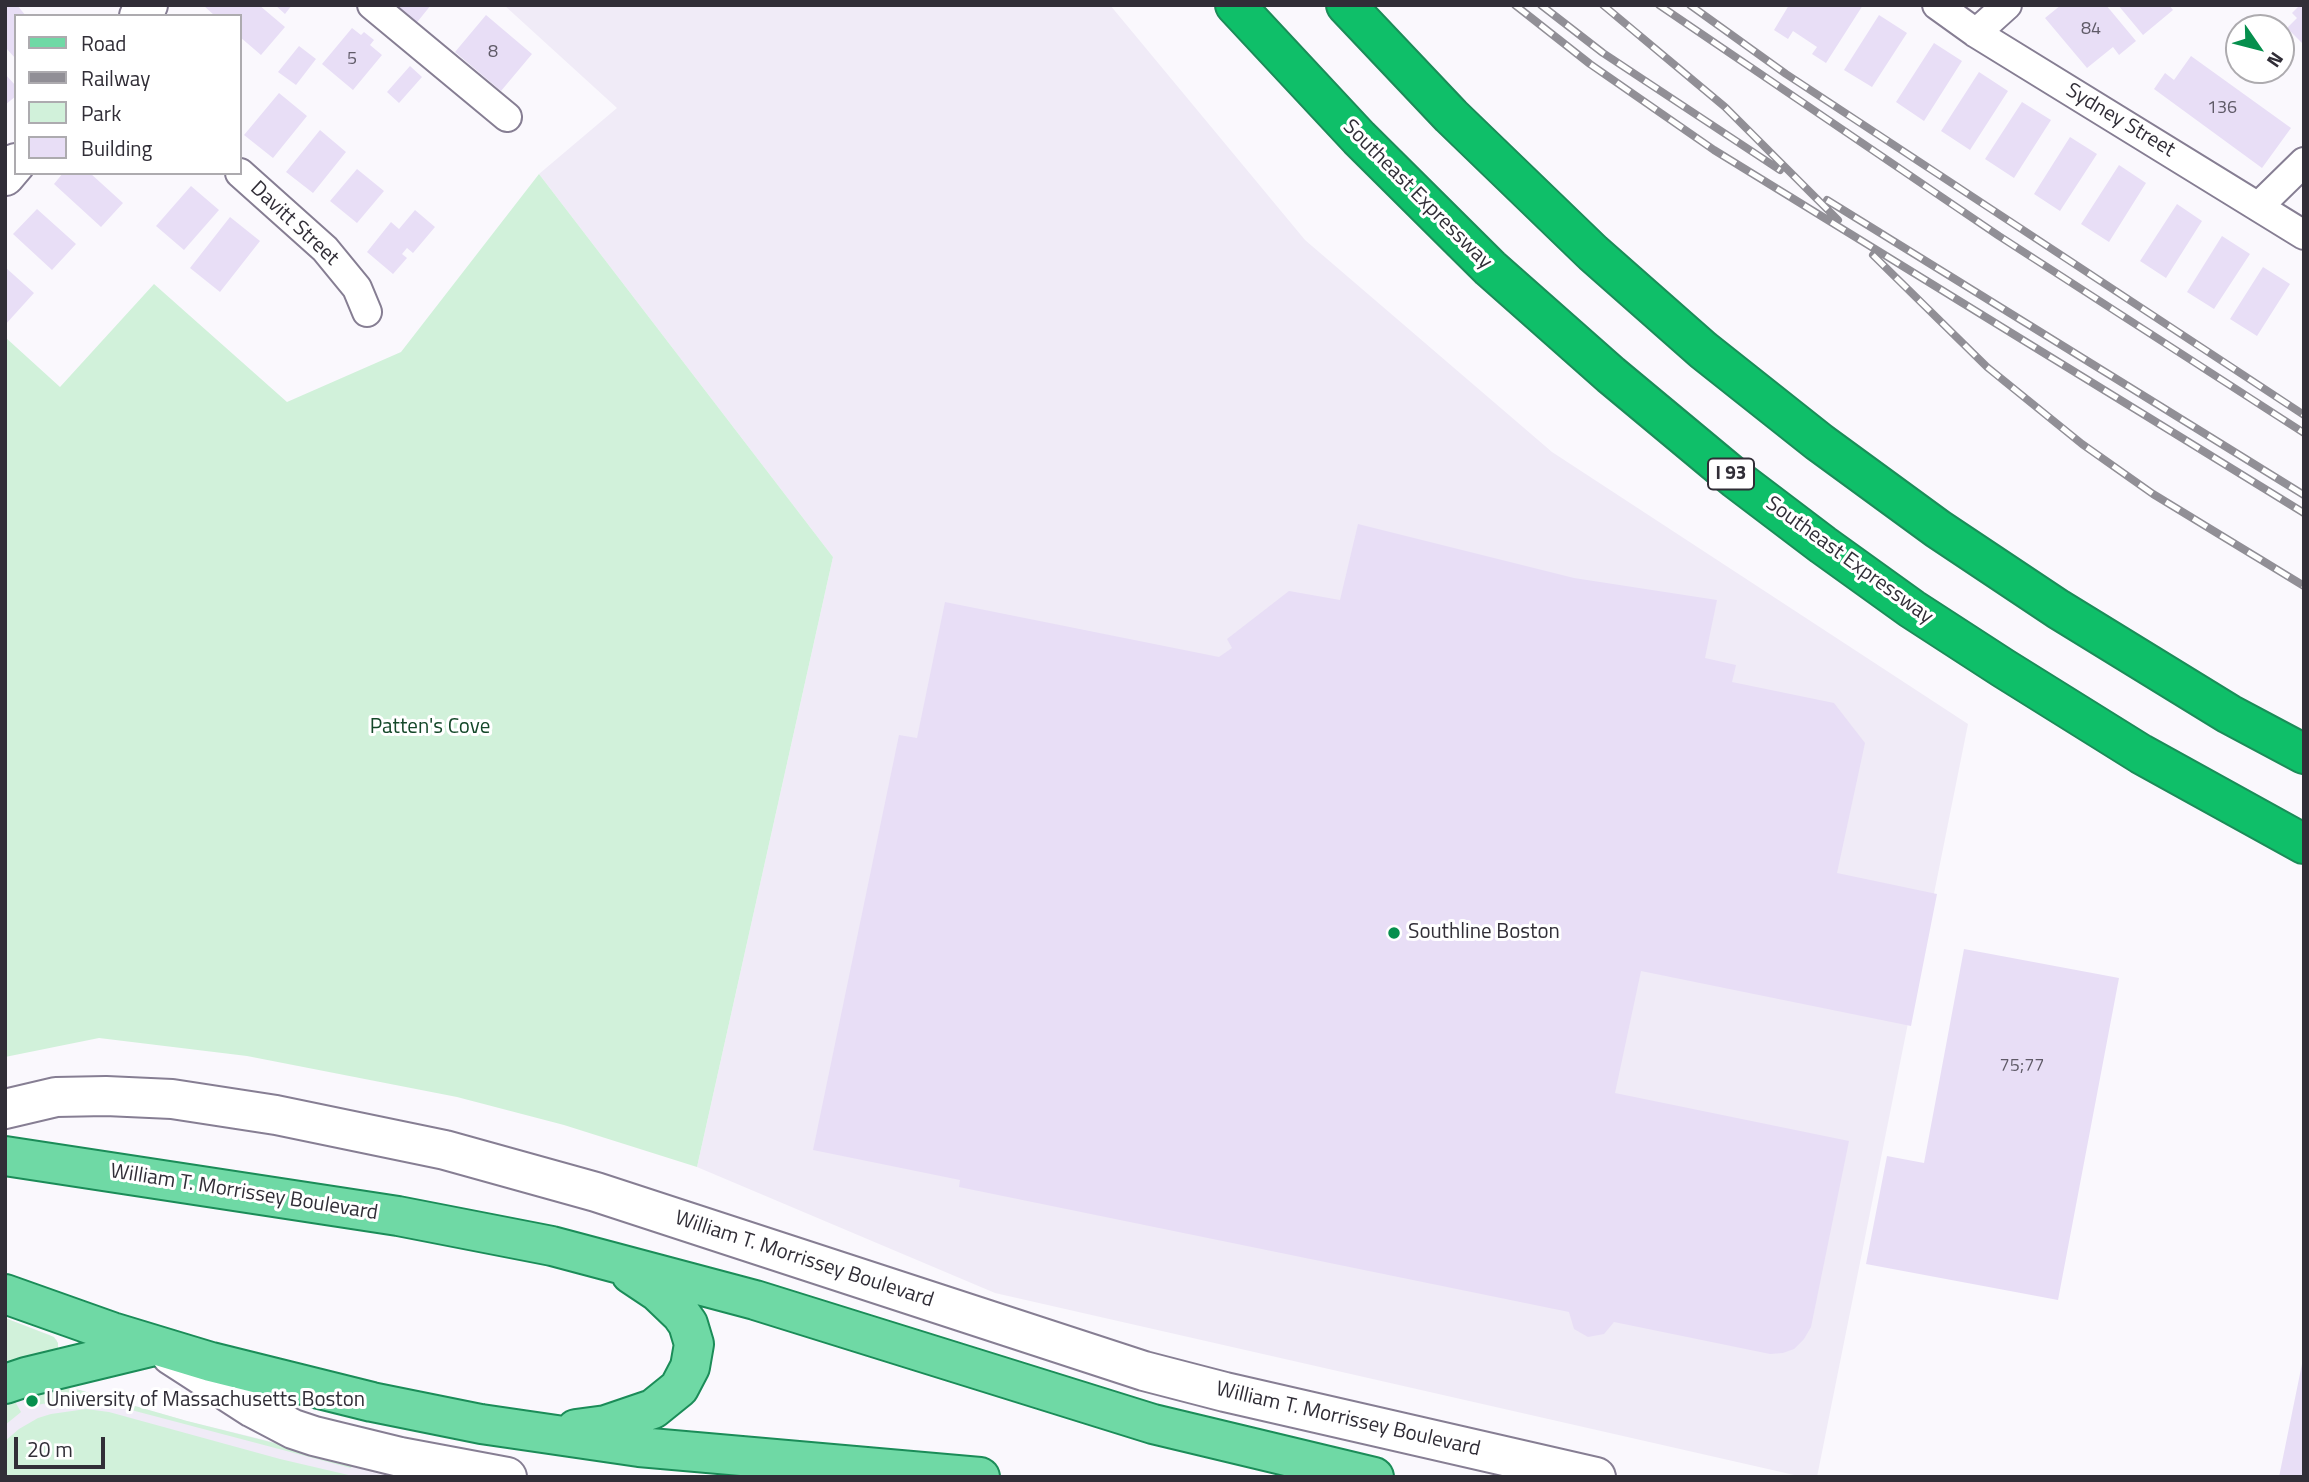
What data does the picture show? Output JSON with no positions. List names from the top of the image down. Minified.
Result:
{"streets":{"highway":["Southeast Expressway","I 93"],"main road":["William T. Morrissey Boulevard"],"street":["Sydney Street","Davitt Street"]},"parks":["Patten's Cove"],"places":["Southline Boston","University of Massachusetts Boston"],"house_numbers":["84","8","5","136","75;77"],"legend":["Road","Railway","Park","Building"],"scale_bar":"20 m","north":"bottom right"}
